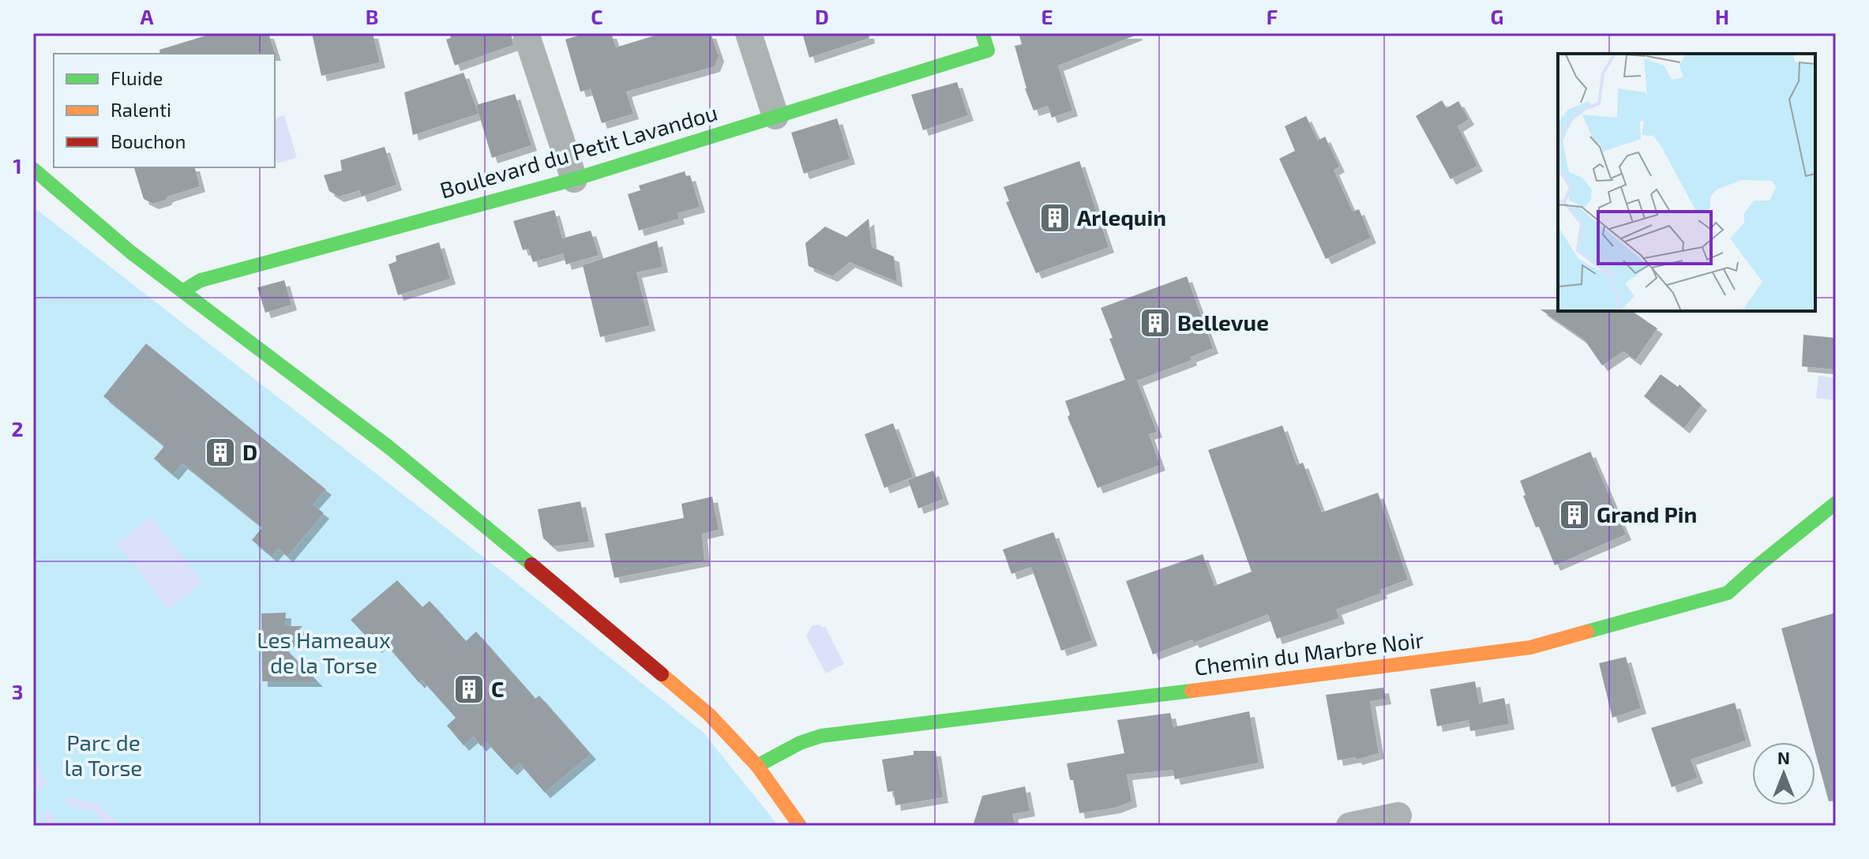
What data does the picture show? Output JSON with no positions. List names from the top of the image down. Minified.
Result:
{"streets":{"street":["Boulevard du Petit Lavandou","Chemin du Marbre Noir"]},"parks":["Les Hameaux de la Torse","Parc de la Torse"],"places":{"building":["Arlequin","Bellevue","D","Grand Pin","C"]},"legend":["Fluide","Ralenti","Bouchon"],"north":"top","grid":{"columns":["A","B","C","D","E","F","G","H"],"rows":["1","2","3"]}}
